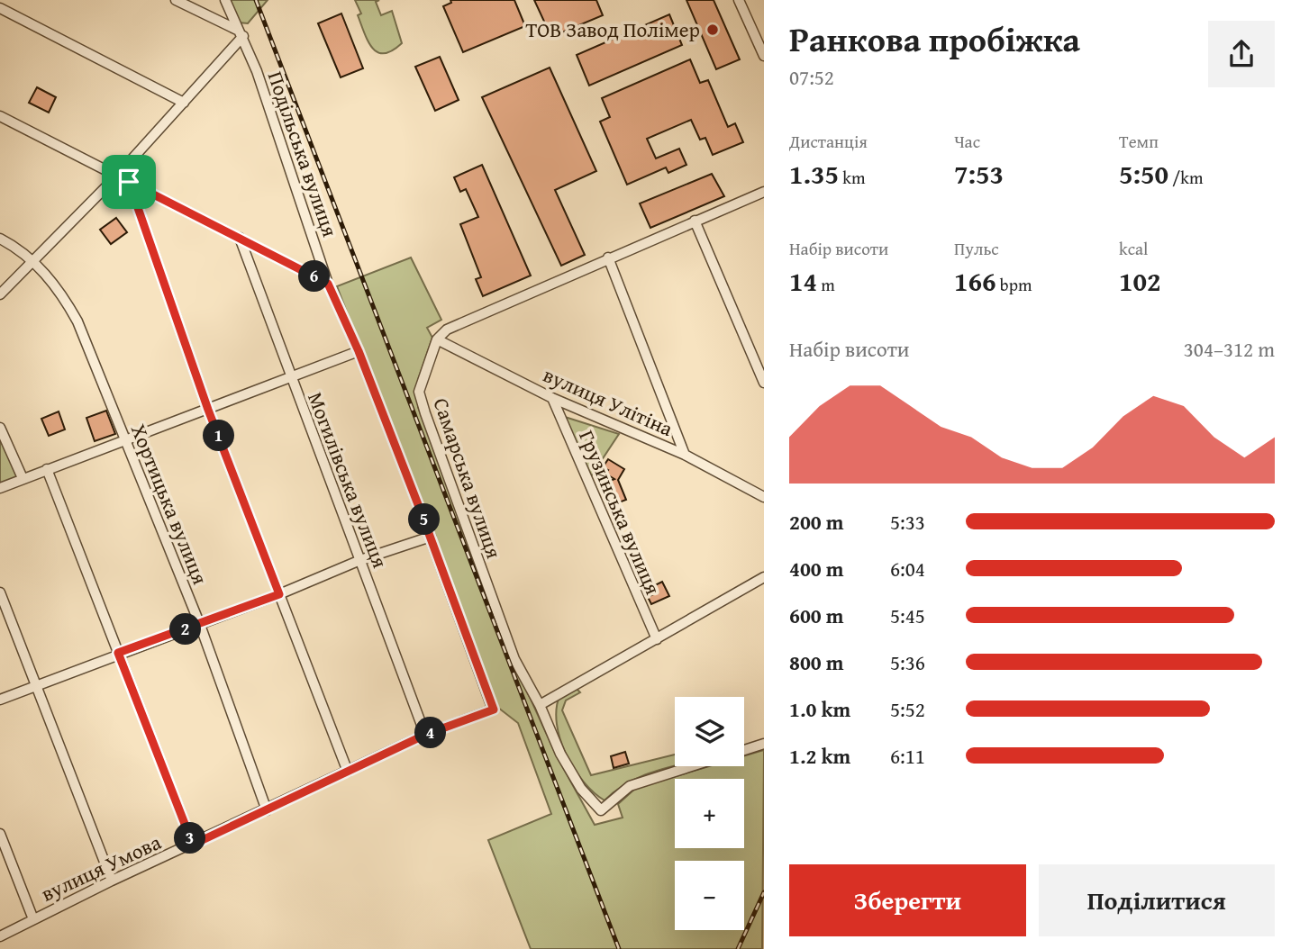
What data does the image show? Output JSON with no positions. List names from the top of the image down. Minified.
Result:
{"streets":{"street":["Подільська вулиця","вулиця Улітіна","Самарська вулиця","Могилівська вулиця","Хортицька вулиця","Грузинська вулиця","вулиця Умова"]},"crossings":[["Подільська вулиця","вулиця Умова"],["вулиця Улітіна","Самарська вулиця"],["вулиця Улітіна","Грузинська вулиця"],["Могилівська вулиця","вулиця Умова"],["Хортицька вулиця","вулиця Умова"]],"places":["ТОВ Завод Полімер"],"page":{"heading":["Ранкова пробіжка","07:52"],"stats":[["Дистанція","1.35 km"],["Час","7:53"],["Темп","5:50 /km"],["Набір висоти","14 m"],["Пульс","166 bpm"],["kcal","102"]],"pins":["6","1","5","2","4","3"],"chart":["Набір висоти","304–312 m"],"list":[{"name":"200 m","note":"5:33"},{"name":"400 m","note":"6:04"},{"name":"600 m","note":"5:45"},{"name":"800 m","note":"5:36"},{"name":"1.0 km","note":"5:52"},{"name":"1.2 km","note":"6:11"}],"map_buttons":["+","−"],"buttons":["Зберегти","Поділитися"]}}
